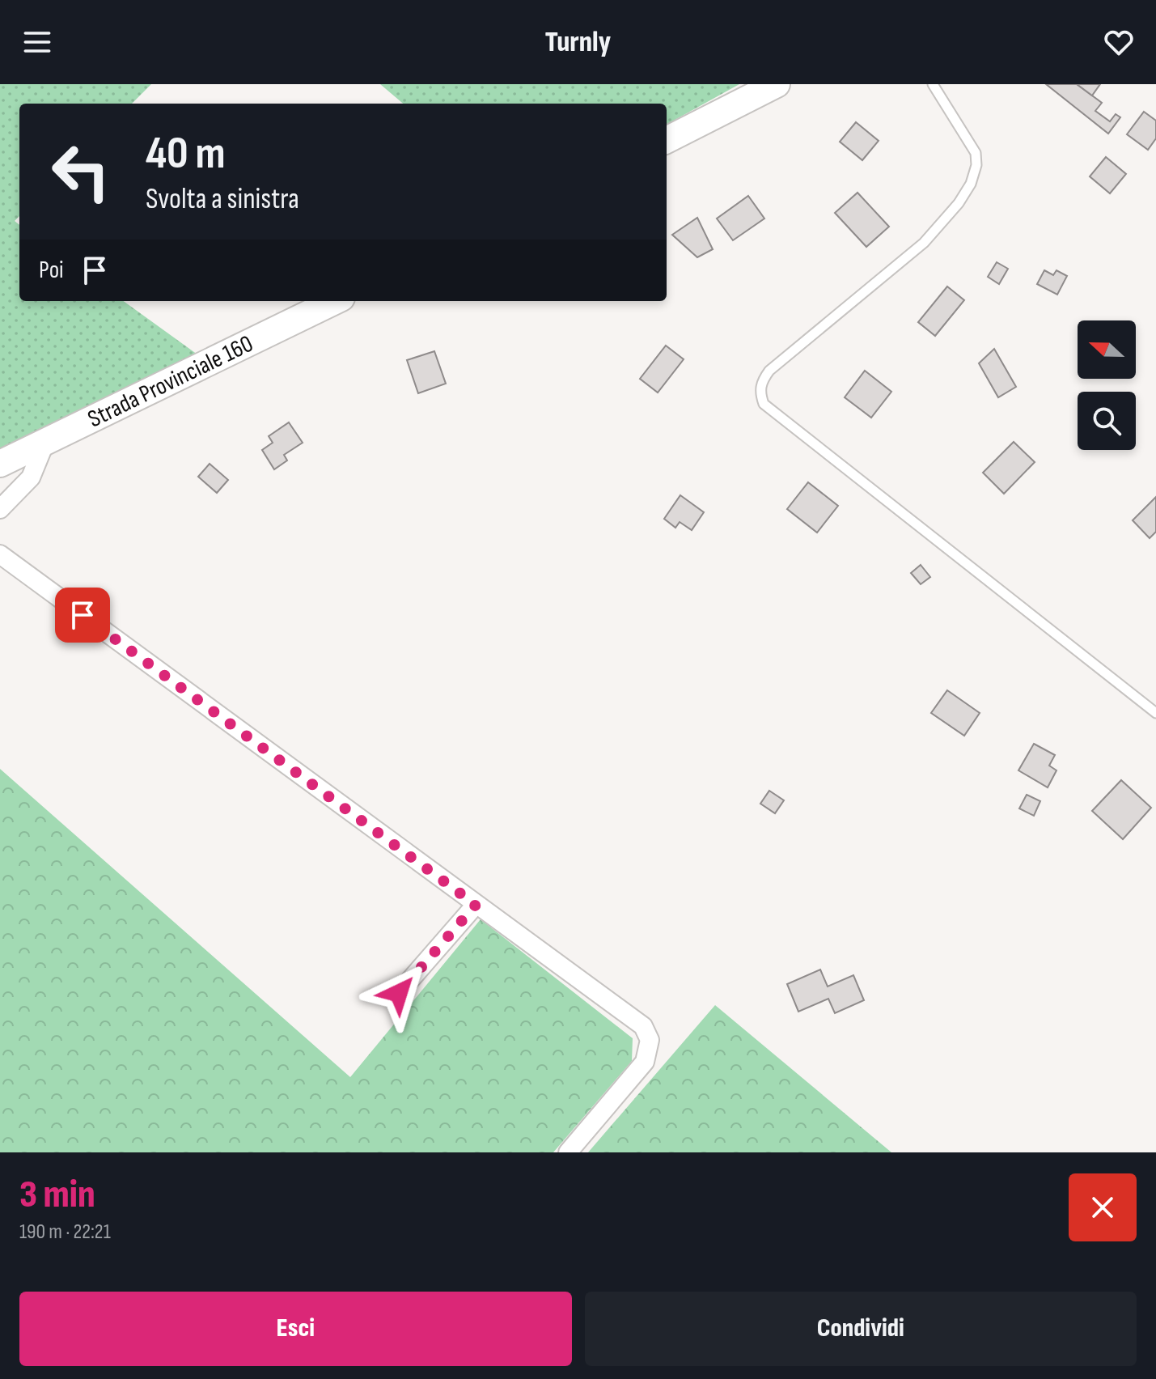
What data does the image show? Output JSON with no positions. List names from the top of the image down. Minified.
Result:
{"streets":{"street":["Strada Provinciale 160"]},"north":"left","page":{"header":"Turnly","turn":["40 m","Svolta a sinistra"],"then":"Poi","heading":["3 min","190 m · 22:21"],"buttons":["Esci","Condividi"]}}
